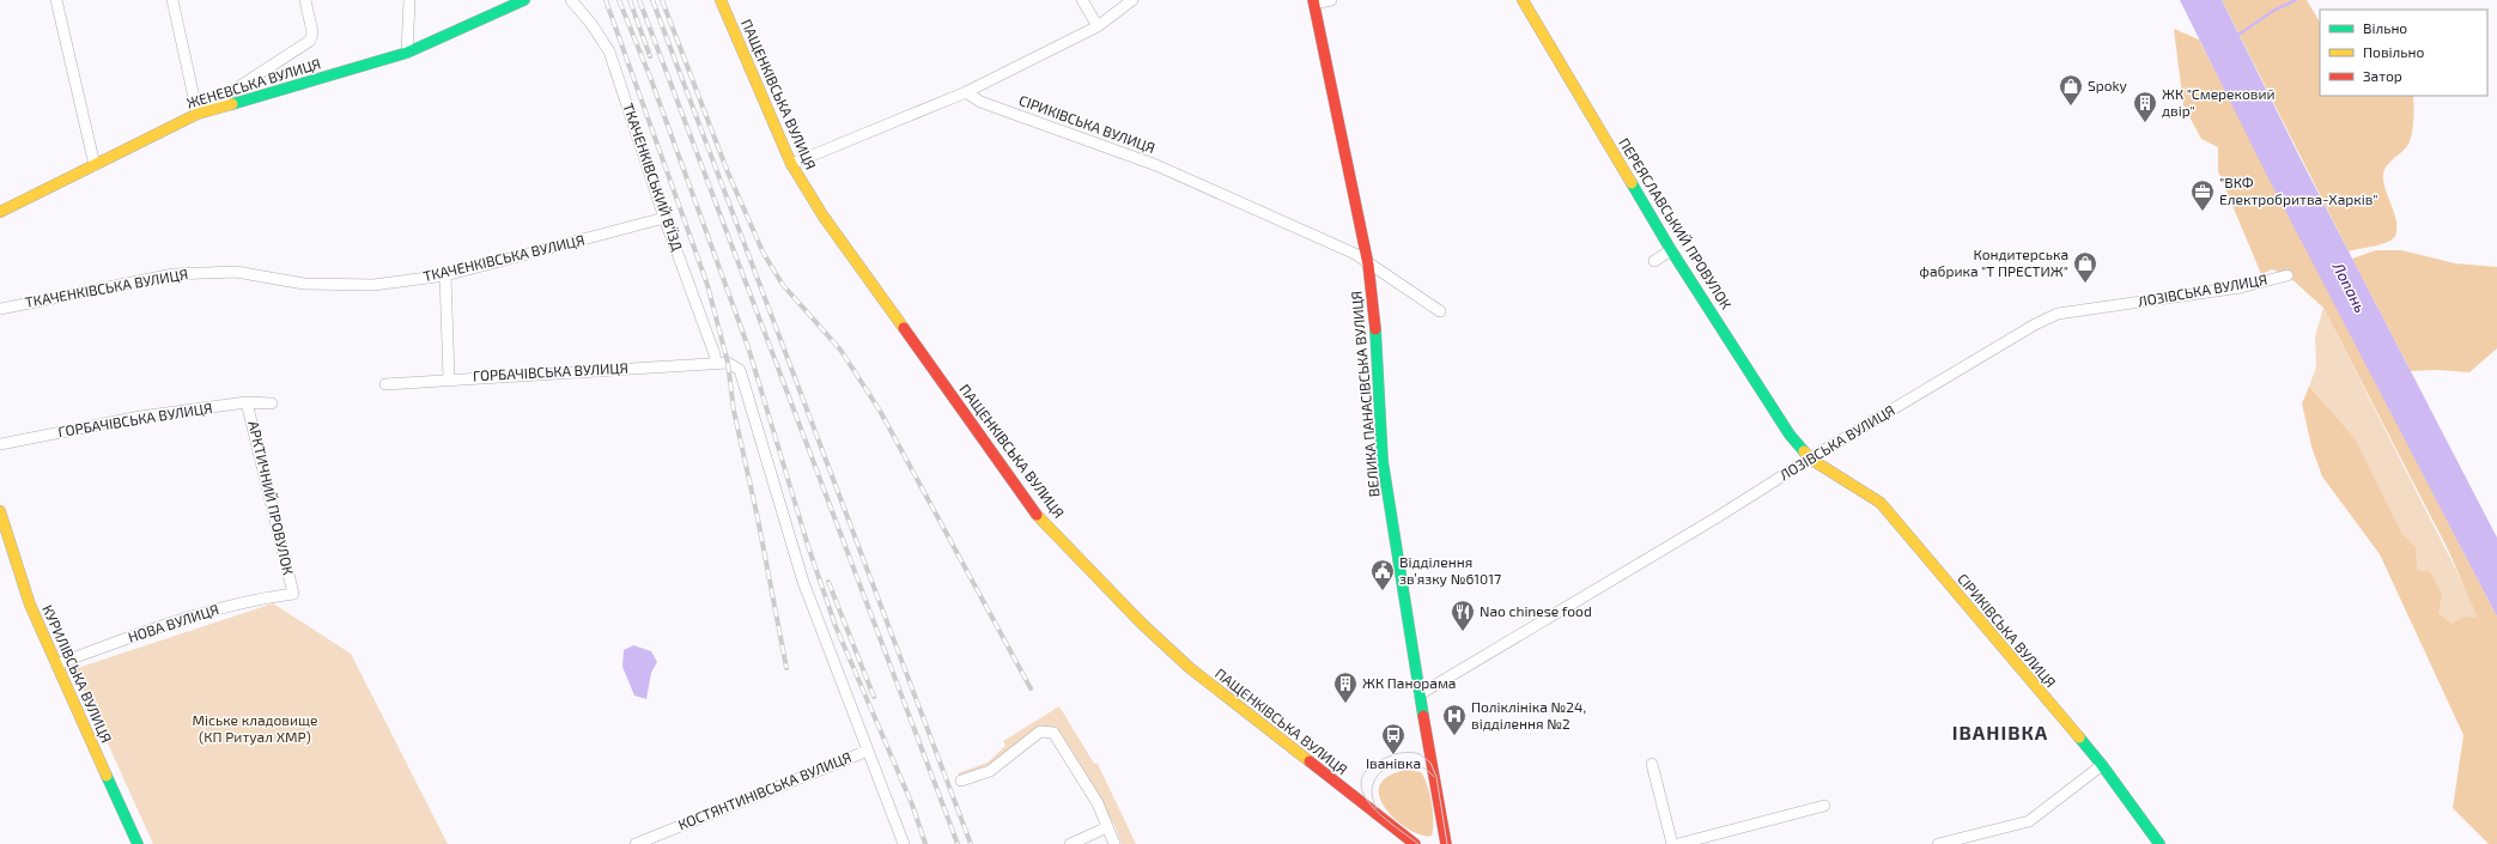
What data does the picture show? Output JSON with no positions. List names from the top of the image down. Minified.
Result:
{"streets":{"street":["ЖЕНЕВСЬКА ВУЛИЦЯ","ПАЩЕНКІВСЬКА ВУЛИЦЯ","СІРИКІВСЬКА ВУЛИЦЯ","ТКАЧЕНКІВСЬКИЙ В'ЇЗД","ПЕРЕЯСЛАВСЬКИЙ ПРОВУЛОК","ТКАЧЕНКІВСЬКА ВУЛИЦЯ","ЛОЗІВСЬКА ВУЛИЦЯ","ГОРБАЧІВСЬКА ВУЛИЦЯ","ВЕЛИКА ПАНАСІВСЬКА ВУЛИЦЯ","АРКТИЧНИЙ ПРОВУЛОК","НОВА ВУЛИЦЯ","КУРИЛІВСЬКА ВУЛИЦЯ","КОСТЯНТИНІВСЬКА ВУЛИЦЯ"]},"crossings":[["СІРИКІВСЬКА ВУЛИЦЯ","ПЕРЕЯСЛАВСЬКИЙ ПРОВУЛОК"],["СІРИКІВСЬКА ВУЛИЦЯ","ЛОЗІВСЬКА ВУЛИЦЯ"],["СІРИКІВСЬКА ВУЛИЦЯ","ВЕЛИКА ПАНАСІВСЬКА ВУЛИЦЯ"],["ТКАЧЕНКІВСЬКИЙ В'ЇЗД","ТКАЧЕНКІВСЬКА ВУЛИЦЯ"],["ТКАЧЕНКІВСЬКИЙ В'ЇЗД","ГОРБАЧІВСЬКА ВУЛИЦЯ"],["ПЕРЕЯСЛАВСЬКИЙ ПРОВУЛОК","ЛОЗІВСЬКА ВУЛИЦЯ"],["ЛОЗІВСЬКА ВУЛИЦЯ","ВЕЛИКА ПАНАСІВСЬКА ВУЛИЦЯ"],["ГОРБАЧІВСЬКА ВУЛИЦЯ","АРКТИЧНИЙ ПРОВУЛОК"],["ГОРБАЧІВСЬКА ВУЛИЦЯ","КОСТЯНТИНІВСЬКА ВУЛИЦЯ"],["АРКТИЧНИЙ ПРОВУЛОК","НОВА ВУЛИЦЯ"],["НОВА ВУЛИЦЯ","КУРИЛІВСЬКА ВУЛИЦЯ"]],"districts":["ІВАНІВКА"],"water":["Лопань"],"parks":["Міське кладовище (КП Ритуал ХМР)"],"places":{"shop":["Spoky","Кондитерська фабрика \"Т ПРЕСТИЖ\""],"building":["ЖК \"Смерековий двір\"","ЖК Панорама"],"office":["\"ВКФ Електробритва-Харків\""],"public building":["Відділення зв’язку №61017"],"restaurant":["Nao chinese food"],"hospital":["Поліклініка №24, відділення №2"],"bus stop":["Іванівка"]},"legend":["Вільно","Повільно","Затор"]}
